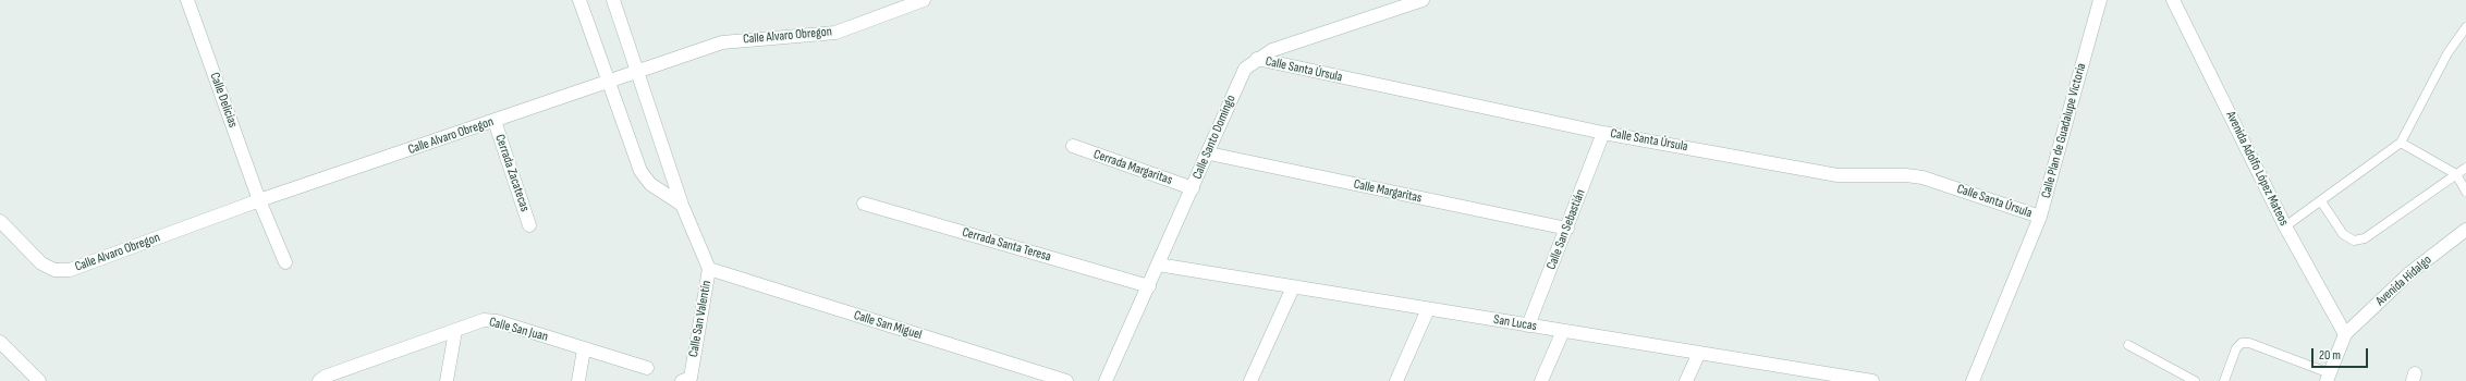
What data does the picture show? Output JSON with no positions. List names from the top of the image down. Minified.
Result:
{"streets":{"street":["Calle Alvaro Obregon","Calle Santa Úrsula","Calle Delicias","Calle Plan de Guadalupe Victoria","Calle Santo Domingo","Cerrada Margaritas","Avenida Adolfo López Mateos","Cerrada Zacatecas","Calle Margaritas","Calle San Sebastián","Cerrada Santa Teresa","Avenida Hidalgo","Calle San Valentín","San Lucas","Calle San Miguel","Calle San Juan"]},"crossings":[["Calle Alvaro Obregon","Calle Delicias"],["Calle Alvaro Obregon","Cerrada Zacatecas"],["Calle Alvaro Obregon","Calle San Valentín"],["Calle Santa Úrsula","Calle Plan de Guadalupe Victoria"],["Calle Santa Úrsula","Calle Santo Domingo"],["Calle Santa Úrsula","Calle San Sebastián"],["Calle Santo Domingo","Cerrada Margaritas"],["Calle Santo Domingo","Calle Margaritas"],["Calle Santo Domingo","Cerrada Santa Teresa"],["Calle Santo Domingo","San Lucas"],["Avenida Adolfo López Mateos","Avenida Hidalgo"],["Calle Margaritas","Calle San Sebastián"],["Calle San Sebastián","San Lucas"],["Calle San Valentín","Calle San Miguel"]],"scale_bar":"20 m"}
